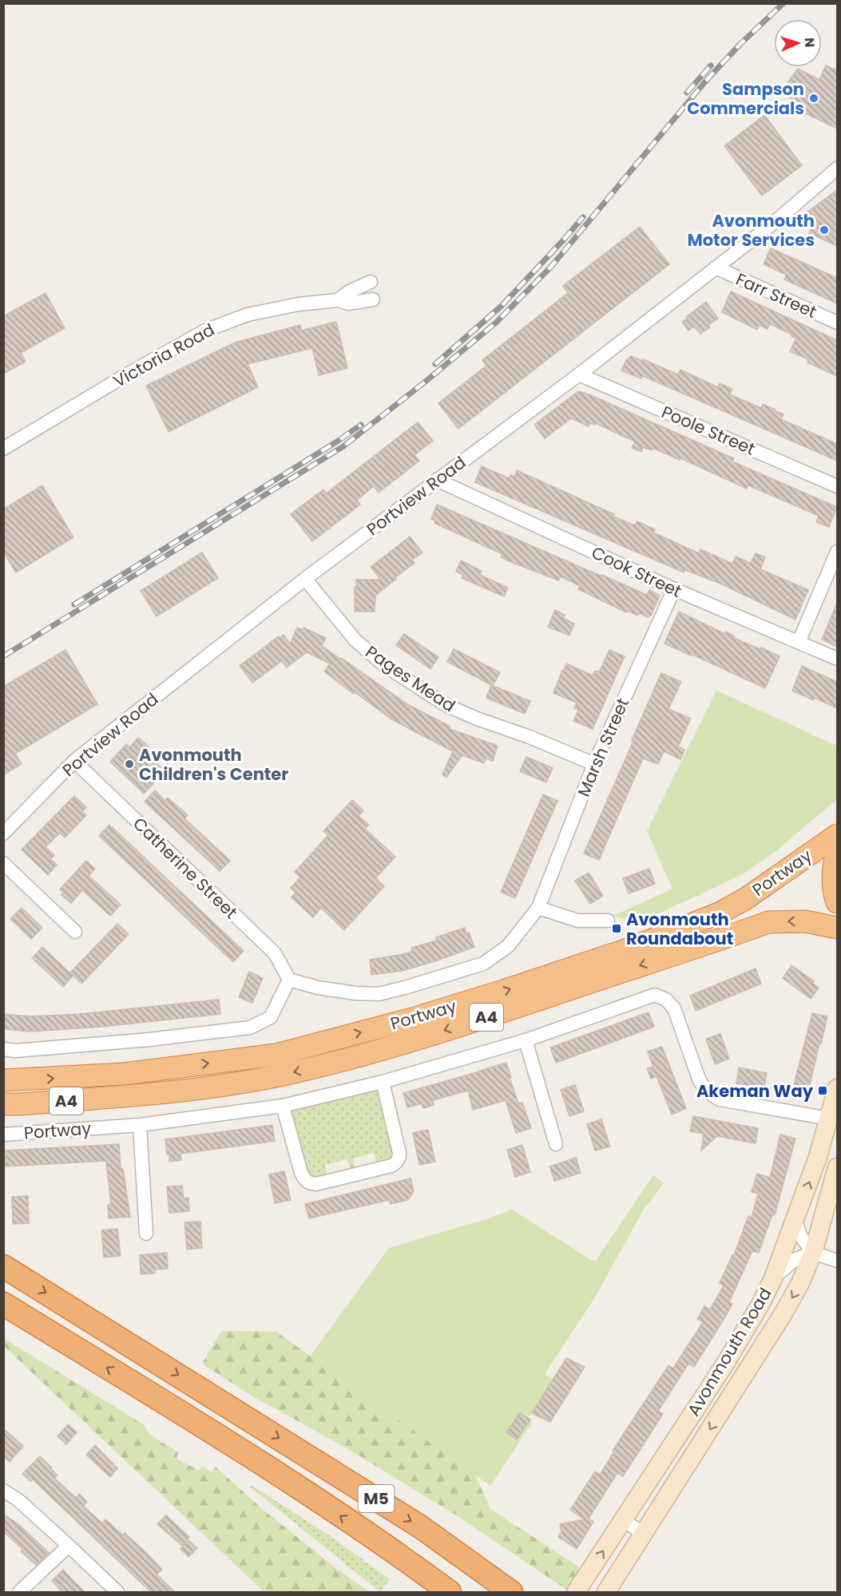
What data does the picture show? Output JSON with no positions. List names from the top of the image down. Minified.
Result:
{"streets":{"highway":["Portway","A4","M5"],"main road":["Avonmouth Road"],"street":["Farr Street","Victoria Road","Poole Street","Portview Road","Cook Street","Pages Mead","Marsh Street","Catherine Street"]},"crossings":[["Farr Street","Portview Road"],["Poole Street","Portview Road"],["Portview Road","Cook Street"],["Portview Road","Pages Mead"],["Portview Road","Catherine Street"],["Cook Street","Marsh Street"],["Pages Mead","Marsh Street"],["Marsh Street","Portway"],["Catherine Street","Portway"],["Portway","Avonmouth Road"]],"places":{"other":["Sampson Commercials","Avonmouth Motor Services","Avonmouth Children's Center"],"transit":["Avonmouth Roundabout","Akeman Way"]},"north":"right"}
